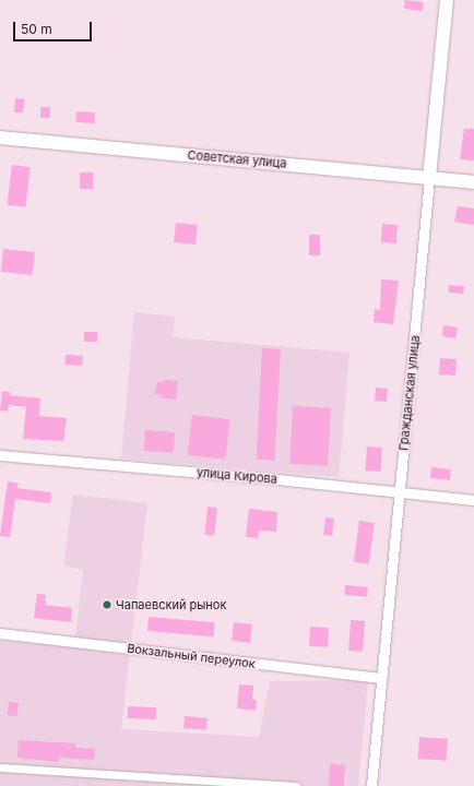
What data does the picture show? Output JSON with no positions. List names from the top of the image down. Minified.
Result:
{"streets":{"street":["Советская улица","Гражданская улица","улица Кирова","Вокзальный переулок"]},"crossings":[["Советская улица","Гражданская улица"],["Гражданская улица","улица Кирова"],["Гражданская улица","Вокзальный переулок"]],"places":["Чапаевский рынок"],"scale_bar":"50 m"}
